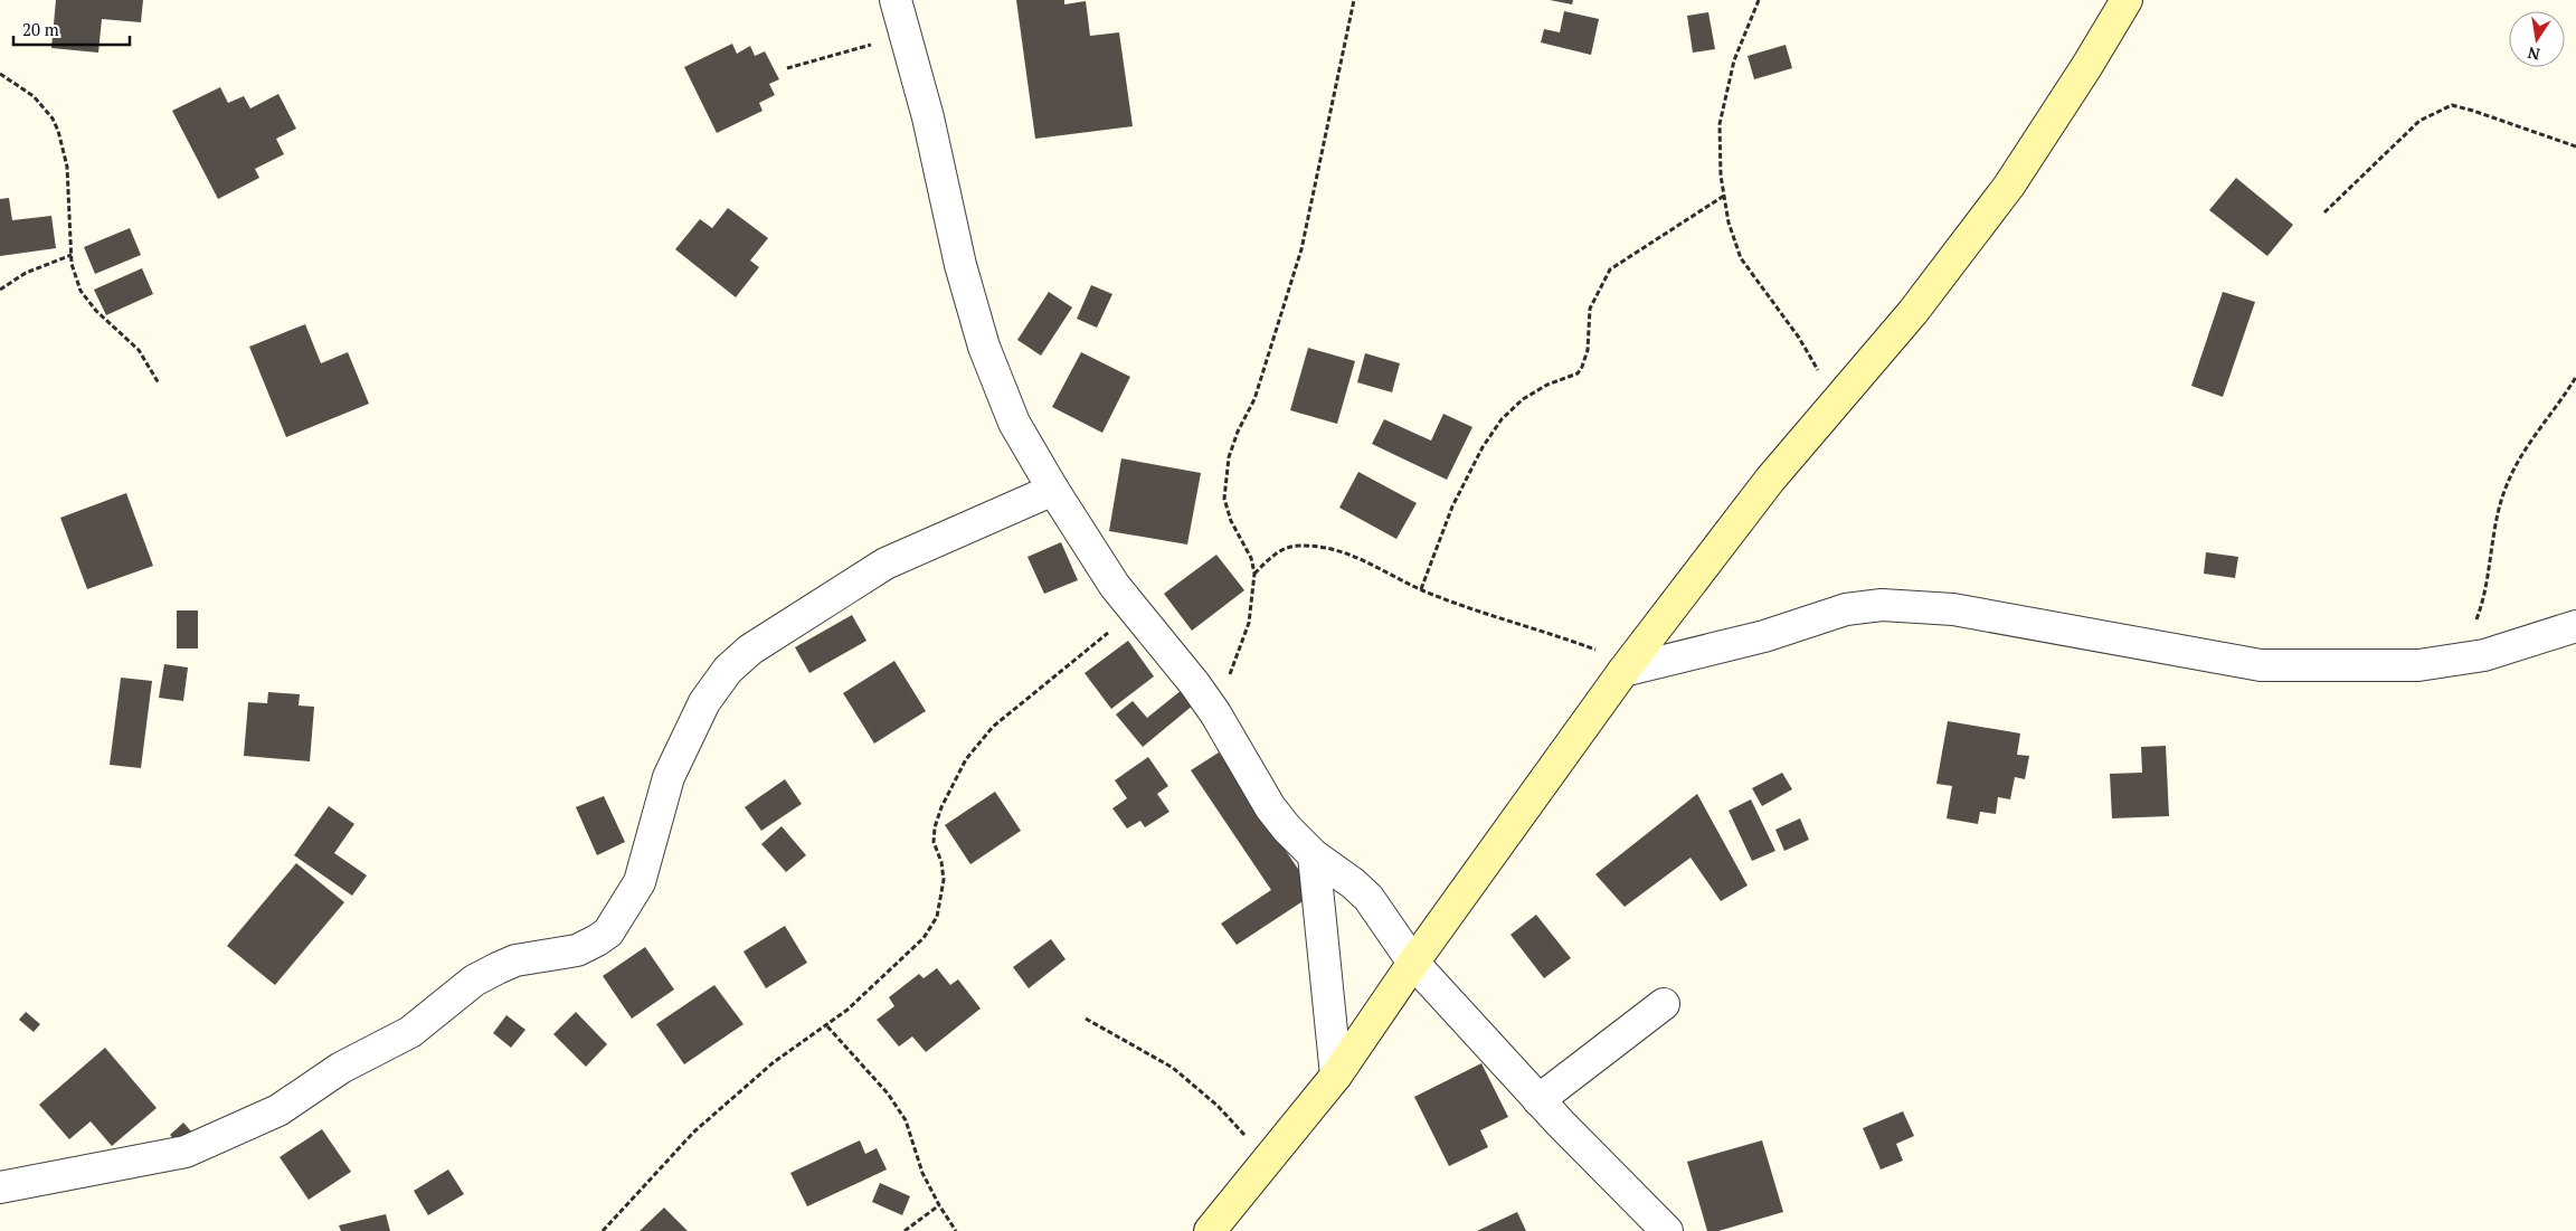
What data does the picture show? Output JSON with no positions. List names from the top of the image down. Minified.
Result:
{"scale_bar":"20 m","north":"bottom"}
